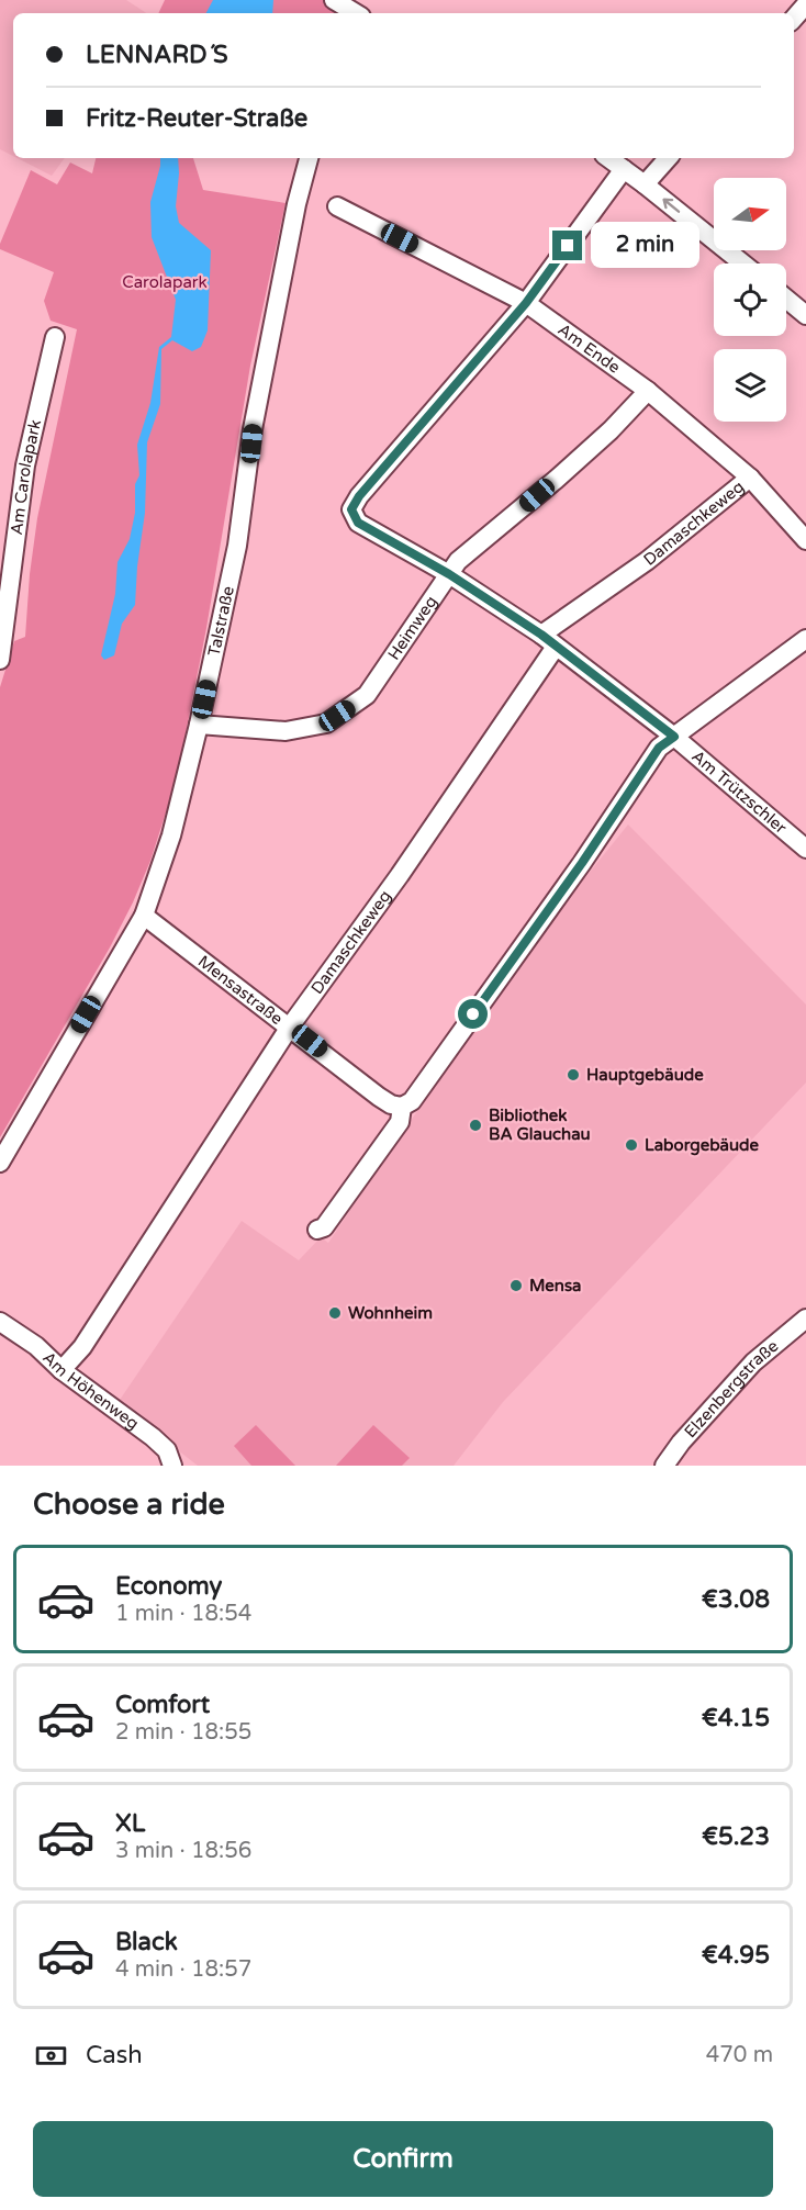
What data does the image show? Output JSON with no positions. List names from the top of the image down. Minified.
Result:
{"streets":{"street":["Am Ende","Am Carolapark","Damaschkeweg","Talstraße","Heimweg","Am Trützschler","Mensastraße","Am Höhenweg","Elzenbergstraße"]},"crossings":[["Am Ende","Damaschkeweg"],["Am Ende","Heimweg"],["Am Ende","Am Trützschler"],["Damaschkeweg","Am Trützschler"],["Damaschkeweg","Mensastraße"],["Damaschkeweg","Am Höhenweg"],["Talstraße","Heimweg"],["Talstraße","Mensastraße"],["Heimweg","Am Trützschler"]],"parks":["Carolapark"],"places":["Hauptgebäude","Bibliothek BA Glauchau","Laborgebäude","Mensa","Wohnheim"],"north":"right","page":{"banner":["LENNARD´S","Fritz-Reuter-Straße"],"bubble":"2 min","heading":"Choose a ride","list":[{"name":"Economy","note":"1 min · 18:54","value":"€3.08"},{"name":"Comfort","note":"2 min · 18:55","value":"€4.15"},{"name":"XL","note":"3 min · 18:56","value":"€5.23"},{"name":"Black","note":"4 min · 18:57","value":"€4.95"}],"pay":["Cash","470 m"],"buttons":"Confirm"}}
